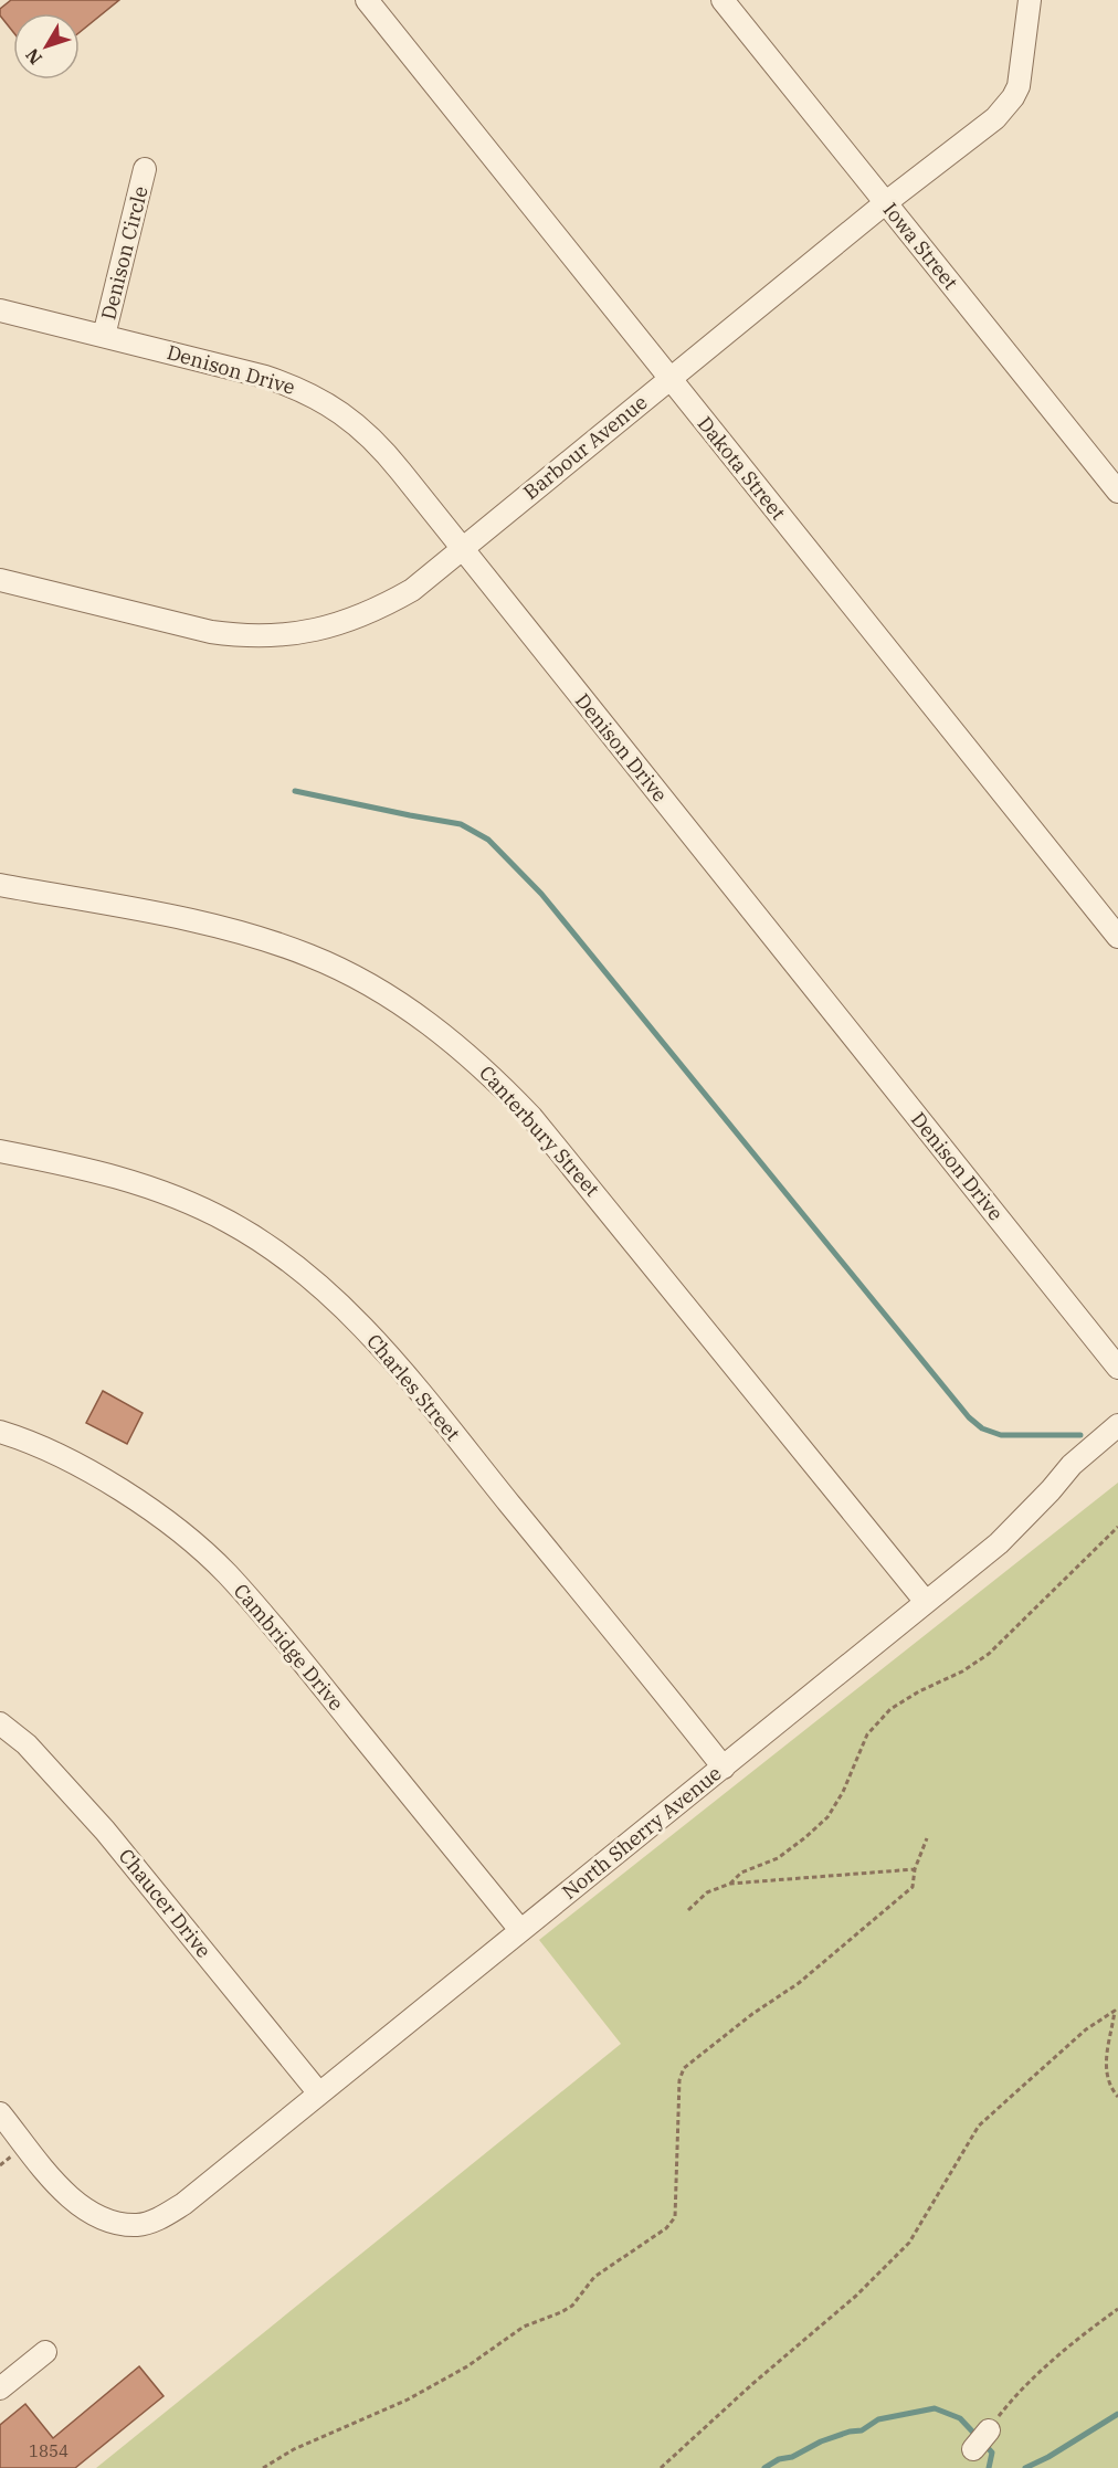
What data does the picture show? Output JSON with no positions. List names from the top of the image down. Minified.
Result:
{"streets":{"street":["Iowa Street","Denison Circle","Denison Drive","Barbour Avenue","Dakota Street","Canterbury Street","Charles Street","Cambridge Drive","North Sherry Avenue","Chaucer Drive"]},"crossings":[["Iowa Street","Barbour Avenue"],["Denison Circle","Denison Drive"],["Denison Drive","Barbour Avenue"],["Barbour Avenue","Dakota Street"],["Canterbury Street","North Sherry Avenue"],["Charles Street","North Sherry Avenue"],["Cambridge Drive","North Sherry Avenue"],["North Sherry Avenue","Chaucer Drive"]],"house_numbers":["1854"],"north":"bottom left"}
